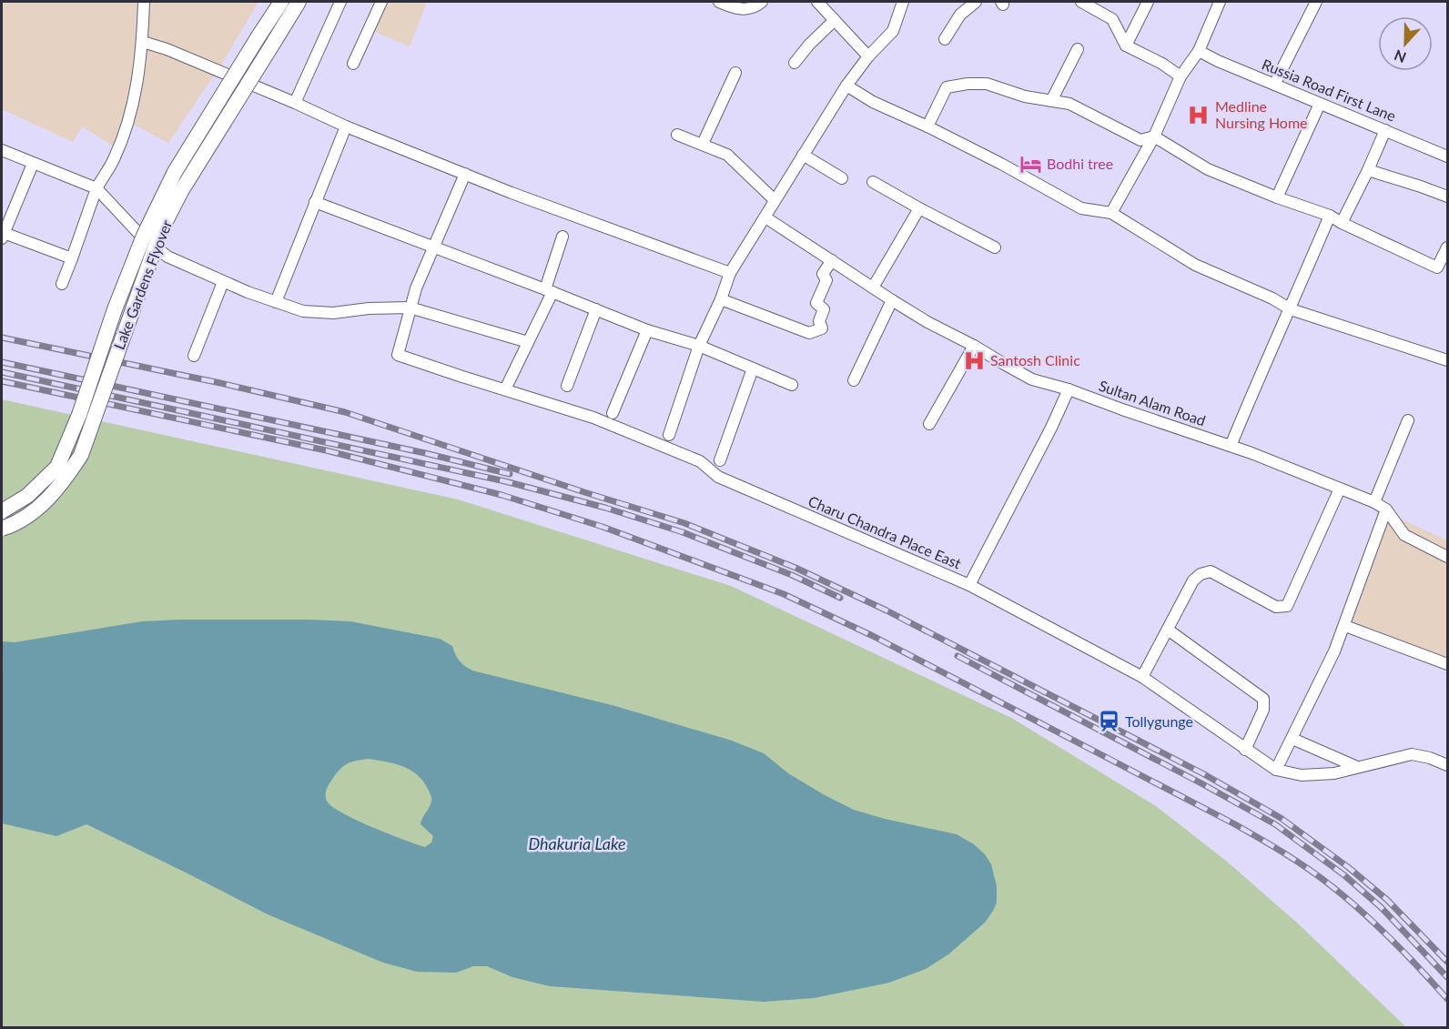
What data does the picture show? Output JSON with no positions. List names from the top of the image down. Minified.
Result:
{"streets":{"main road":["Lake Gardens Flyover"],"street":["Russia Road First Lane","Sultan Alam Road","Charu Chandra Place East"]},"water":["Dhakuria Lake"],"places":{"hospital":["Medline Nursing Home","Santosh Clinic"],"hotel":["Bodhi tree"],"station":["Tollygunge"]},"north":"bottom"}
